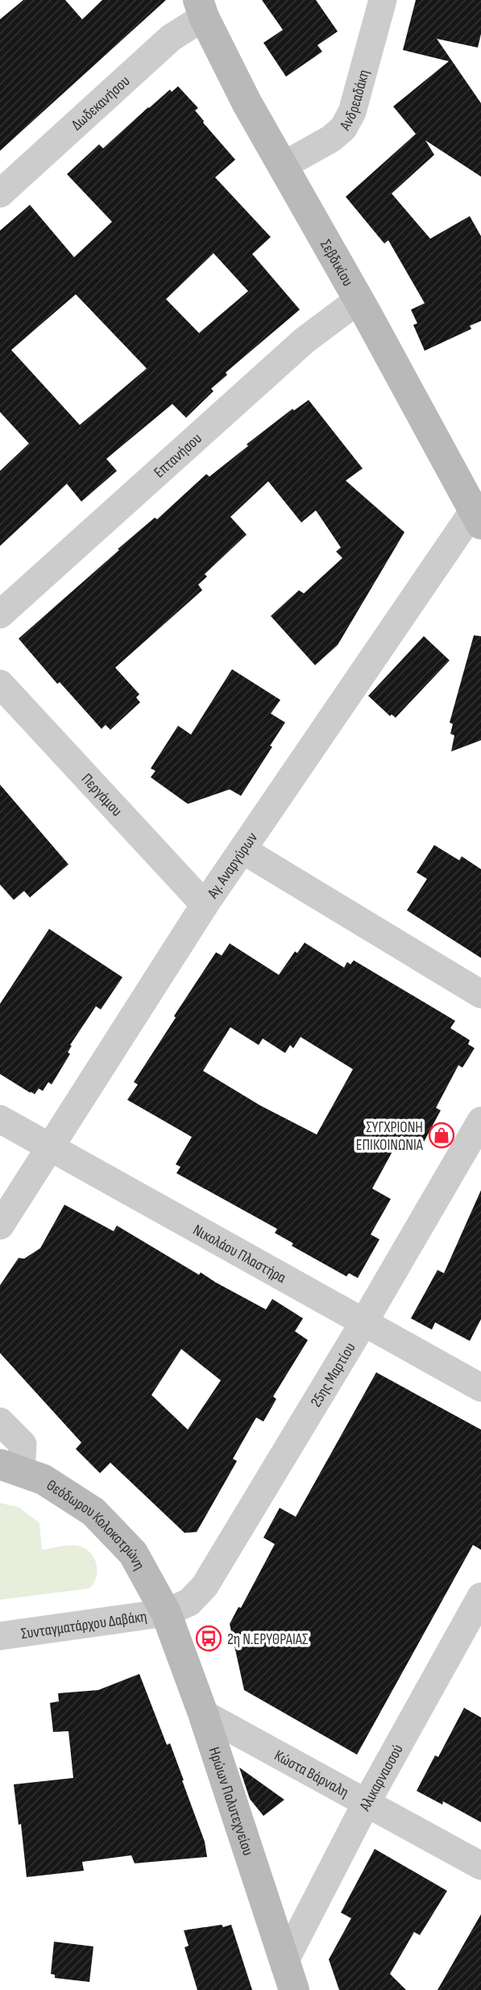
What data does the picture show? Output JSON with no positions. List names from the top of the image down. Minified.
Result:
{"streets":{"street":["Ανδρεαδάκη","Δωδεκανήσου","Σεβδικίου","Επτανήσου","Περγάμου","Αγ. Αναργύρων","Νικολάου Πλαστήρα","25ης Μαρτίου","Θεόδωρου Κολοκοτρώνη","Συνταγματάρχου Δαβάκη","Κώστα Βάρναλη","Αλικαρνασσού","Ηρώων Πολυτεχνείου"]},"crossings":[["Ανδρεαδάκη","Σεβδικίου"],["Δωδεκανήσου","Σεβδικίου"],["Σεβδικίου","Επτανήσου"],["Σεβδικίου","Αγ. Αναργύρων"],["Περγάμου","Αγ. Αναργύρων"],["Αγ. Αναργύρων","Νικολάου Πλαστήρα"],["Νικολάου Πλαστήρα","25ης Μαρτίου"],["25ης Μαρτίου","Θεόδωρου Κολοκοτρώνη"],["25ης Μαρτίου","Συνταγματάρχου Δαβάκη"],["25ης Μαρτίου","Ηρώων Πολυτεχνείου"],["Θεόδωρου Κολοκοτρώνη","Συνταγματάρχου Δαβάκη"],["Θεόδωρου Κολοκοτρώνη","Ηρώων Πολυτεχνείου"],["Συνταγματάρχου Δαβάκη","Ηρώων Πολυτεχνείου"],["Κώστα Βάρναλη","Αλικαρνασσού"],["Κώστα Βάρναλη","Ηρώων Πολυτεχνείου"],["Αλικαρνασσού","Ηρώων Πολυτεχνείου"]],"places":{"shop":["ΣΥΓΧΡΙΟΝΗ ΕΠΙΚΟΙΝΩΝΙΑ"],"bus stop":["2η Ν.ΕΡΥΘΡΑΙΑΣ"]}}
